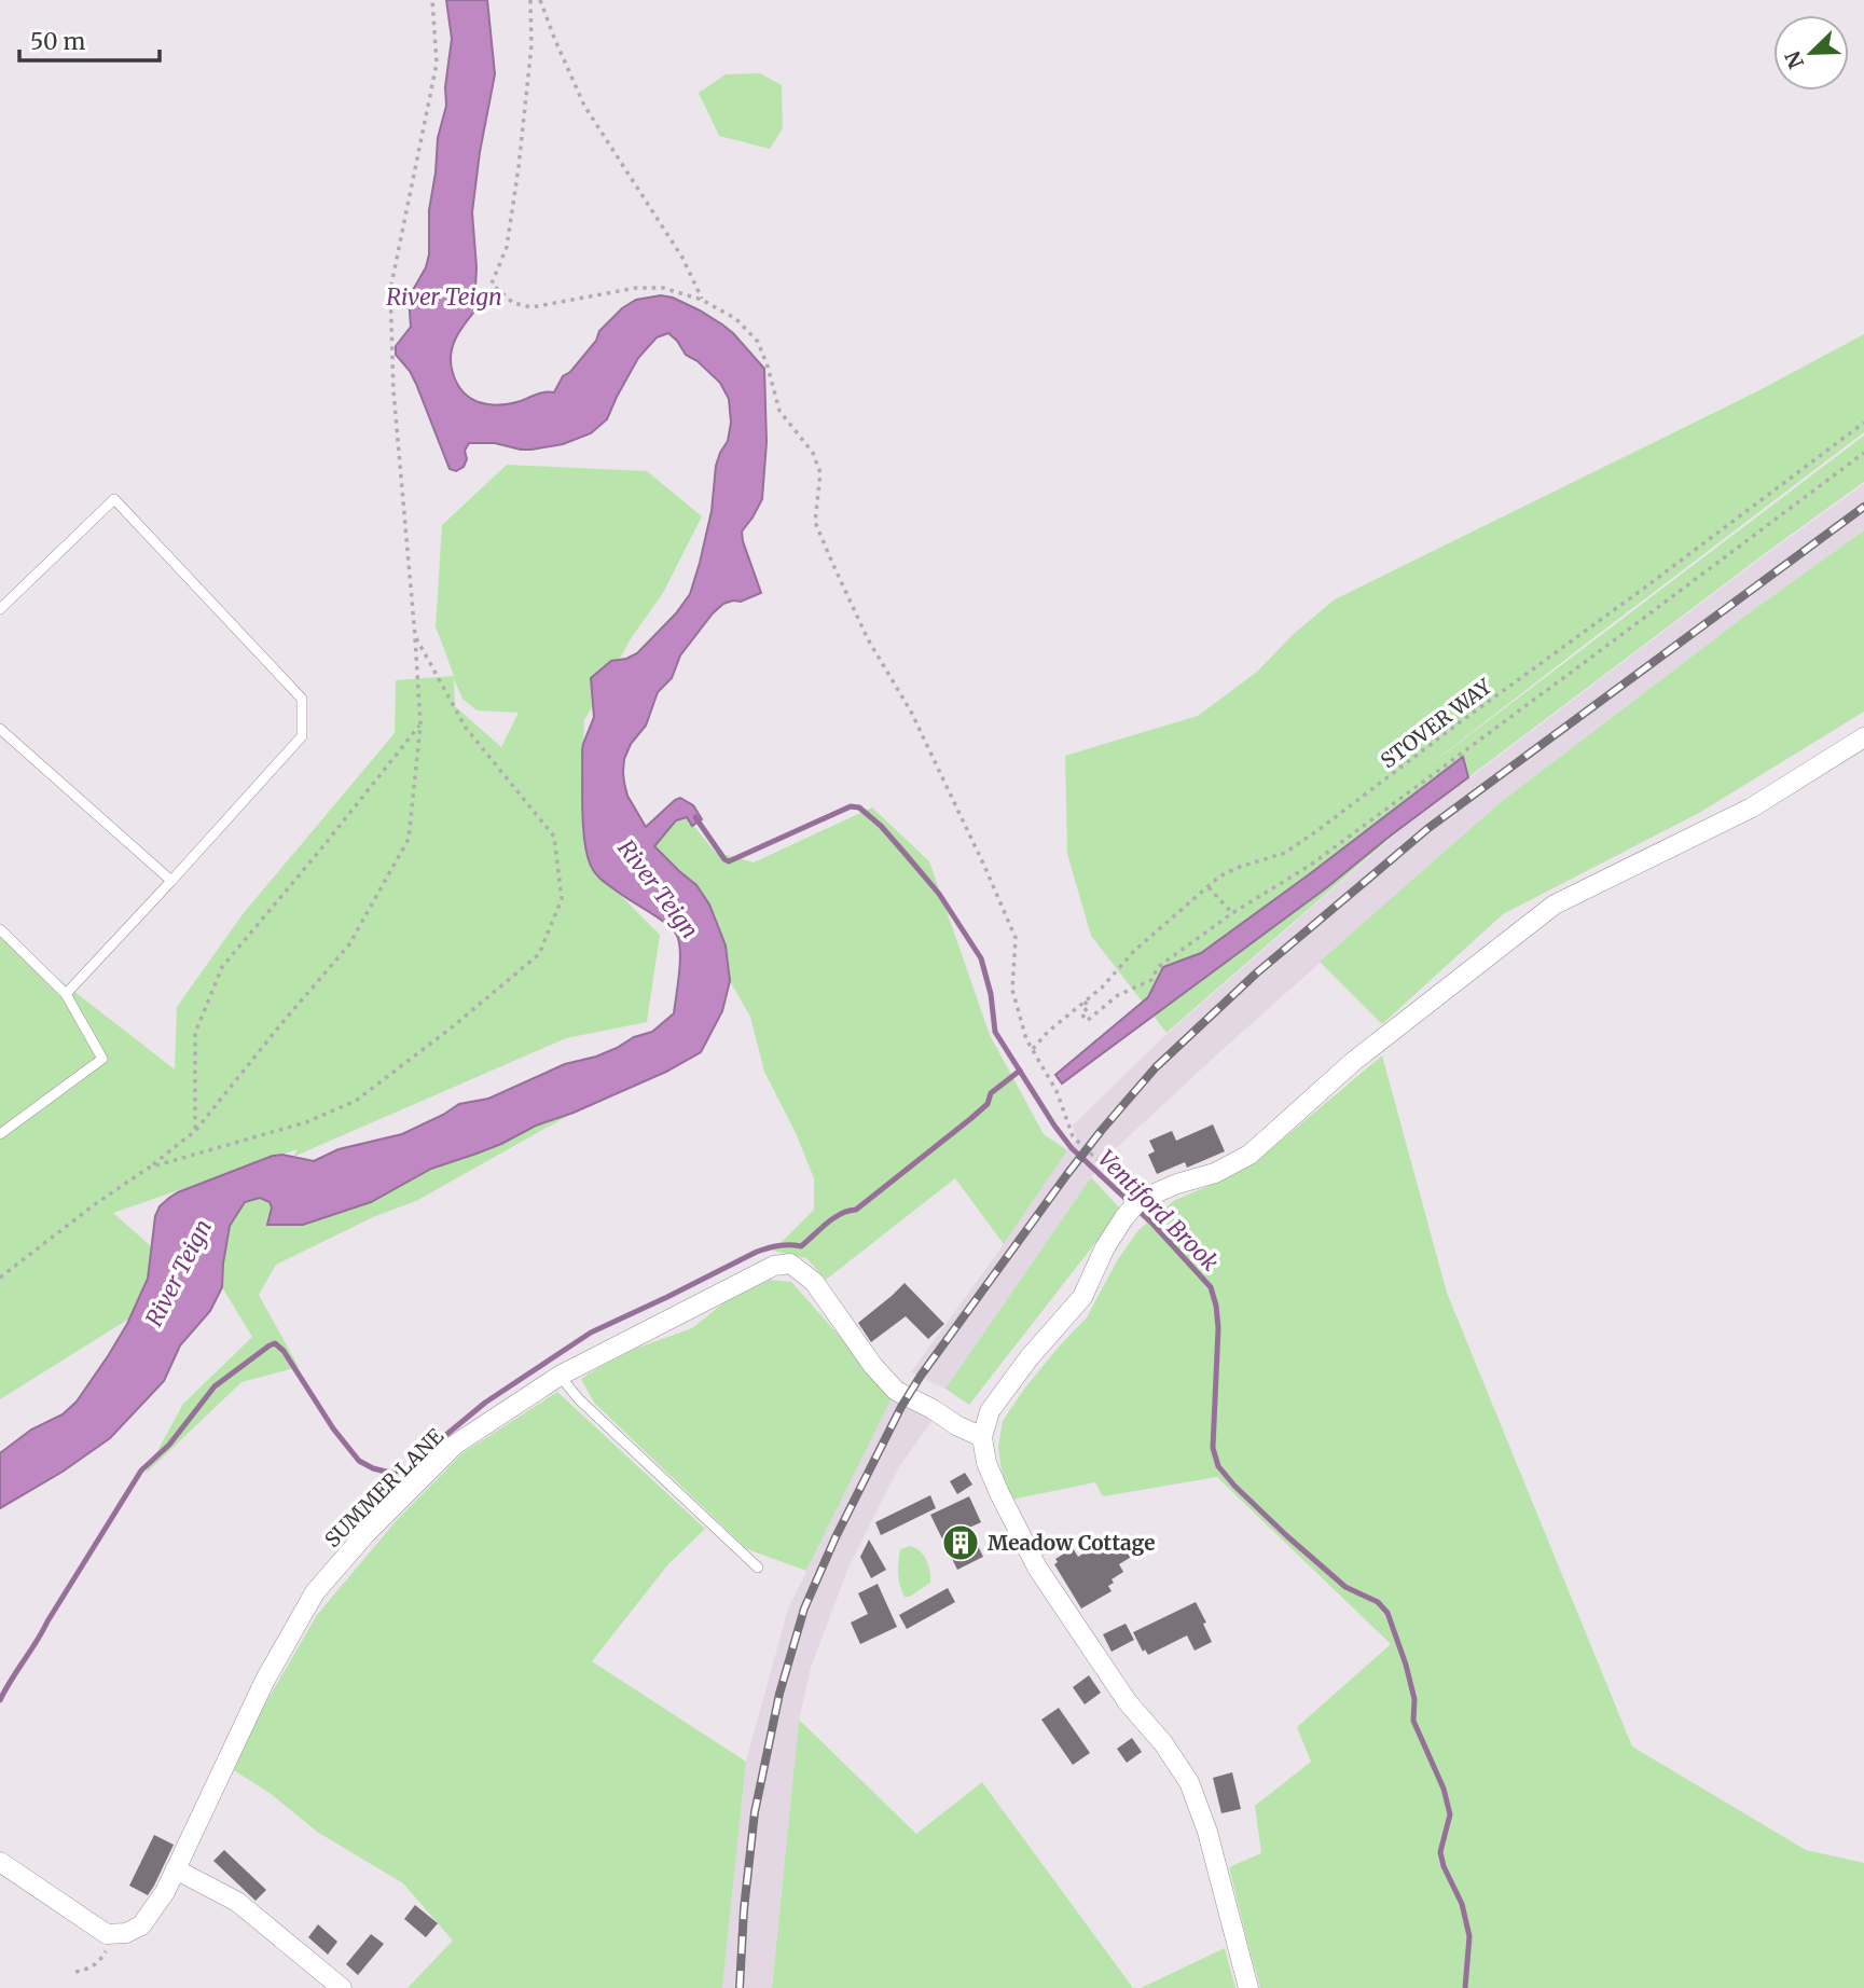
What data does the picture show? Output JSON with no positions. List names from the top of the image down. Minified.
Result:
{"streets":{"street":["SUMMER LANE"],"path":["STOVER WAY"]},"water":["River Teign","Ventiford Brook"],"places":{"building":["Meadow Cottage"]},"scale_bar":"50 m","north":"bottom left"}
